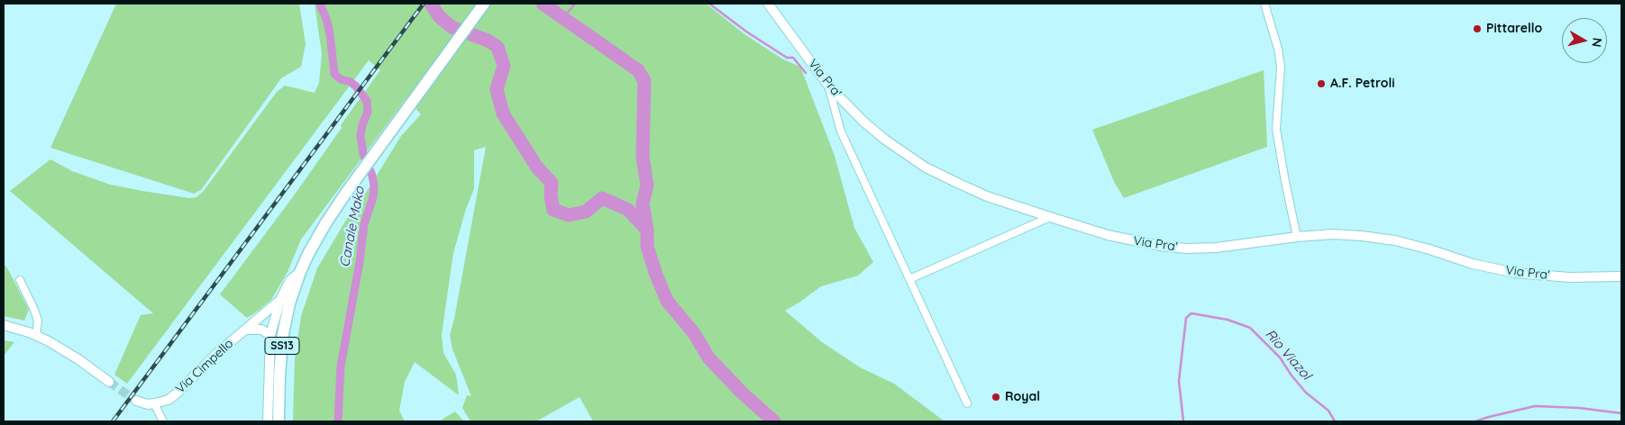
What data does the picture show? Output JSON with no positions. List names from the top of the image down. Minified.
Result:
{"streets":{"main road":["SS13"],"street":["Via Pra'","Via Cimpello"]},"water":["Canale Mako","Rio Viazol"],"places":["Pittarello","A.F. Petroli","Royal"],"north":"right"}
